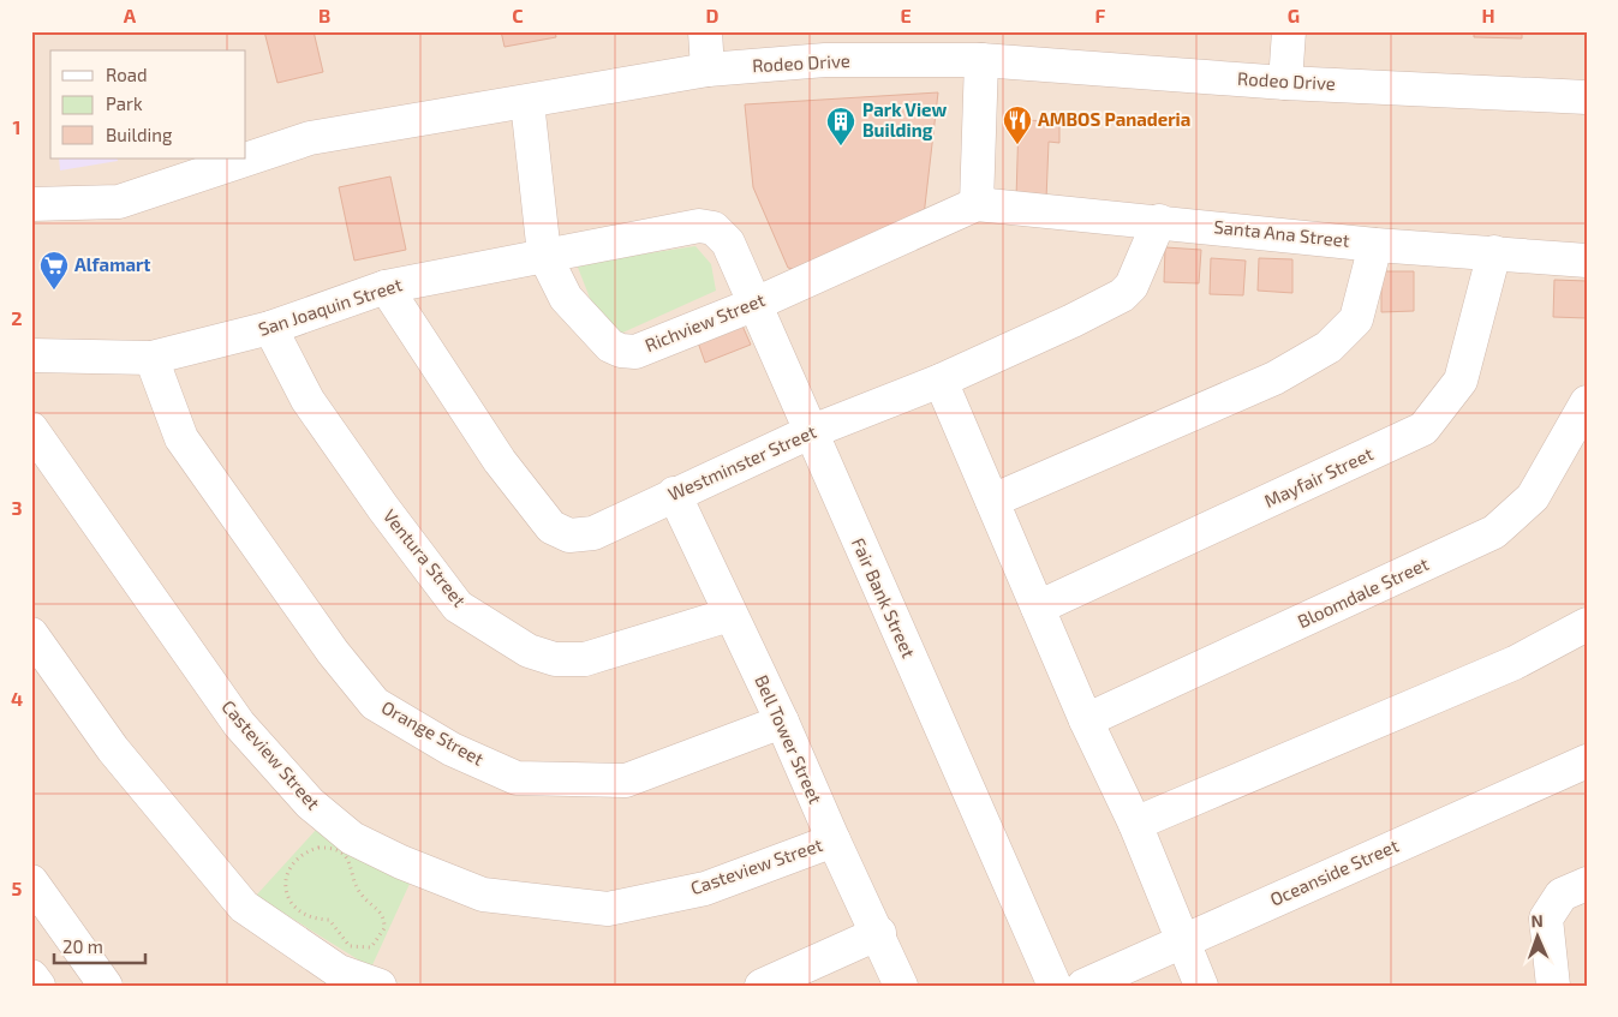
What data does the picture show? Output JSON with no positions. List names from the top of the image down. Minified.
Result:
{"streets":{"street":["Rodeo Drive","Santa Ana Street","San Joaquin Street","Richview Street","Westminster Street","Mayfair Street","Ventura Street","Bloomdale Street","Fair Bank Street","Orange Street","Bell Tower Street","Casteview Street","Oceanside Street"]},"crossings":[["Rodeo Drive","Richview Street"],["Santa Ana Street","Richview Street"],["Santa Ana Street","Westminster Street"],["Santa Ana Street","Mayfair Street"],["San Joaquin Street","Richview Street"],["San Joaquin Street","Westminster Street"],["San Joaquin Street","Ventura Street"],["San Joaquin Street","Fair Bank Street"],["San Joaquin Street","Orange Street"],["Richview Street","Fair Bank Street"],["Westminster Street","Fair Bank Street"],["Westminster Street","Bell Tower Street"],["Ventura Street","Bell Tower Street"],["Orange Street","Bell Tower Street"],["Bell Tower Street","Casteview Street"]],"places":{"restaurant":["AMBOS Panaderia"],"building":["Park View Building"],"supermarket":["Alfamart"]},"legend":["Road","Park","Building"],"scale_bar":"20 m","north":"top","grid":{"columns":["A","B","C","D","E","F","G","H"],"rows":["1","2","3","4","5"]}}
